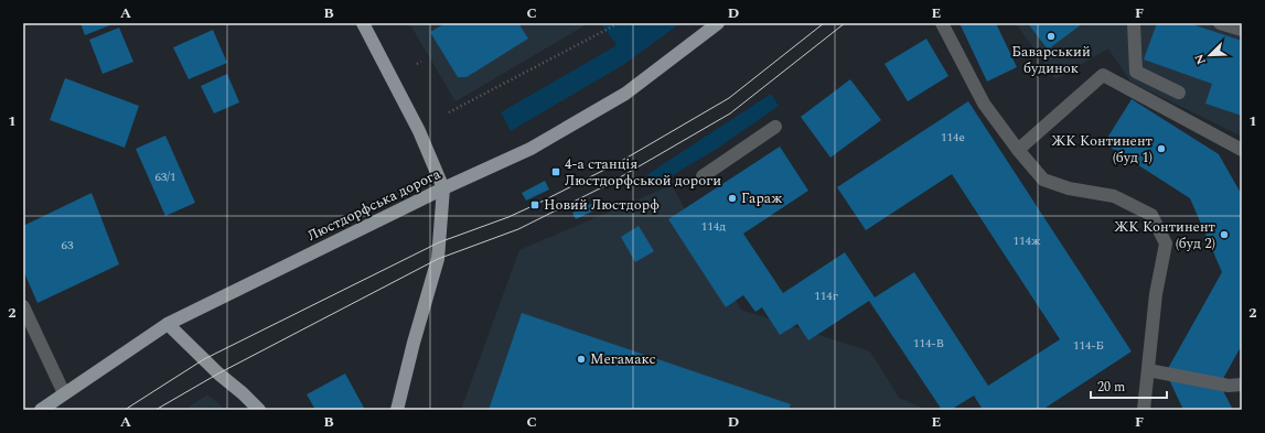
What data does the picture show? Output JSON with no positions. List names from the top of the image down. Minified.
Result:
{"streets":{"main road":["Люстдорфська дорога"]},"places":{"other":["Баварський будинок","ЖК Континент (буд 1)","Гараж","ЖК Континент (буд 2)","Мегамакс"],"transit":["4-а станція Люстдорфськой дороги","Новий Люстдорф"]},"house_numbers":["114е","63/1","114д","114ж","63","114г","114-В","114-Б"],"scale_bar":"20 m","north":"bottom left","grid":{"columns":["A","B","C","D","E","F"],"rows":["1","2"]}}
